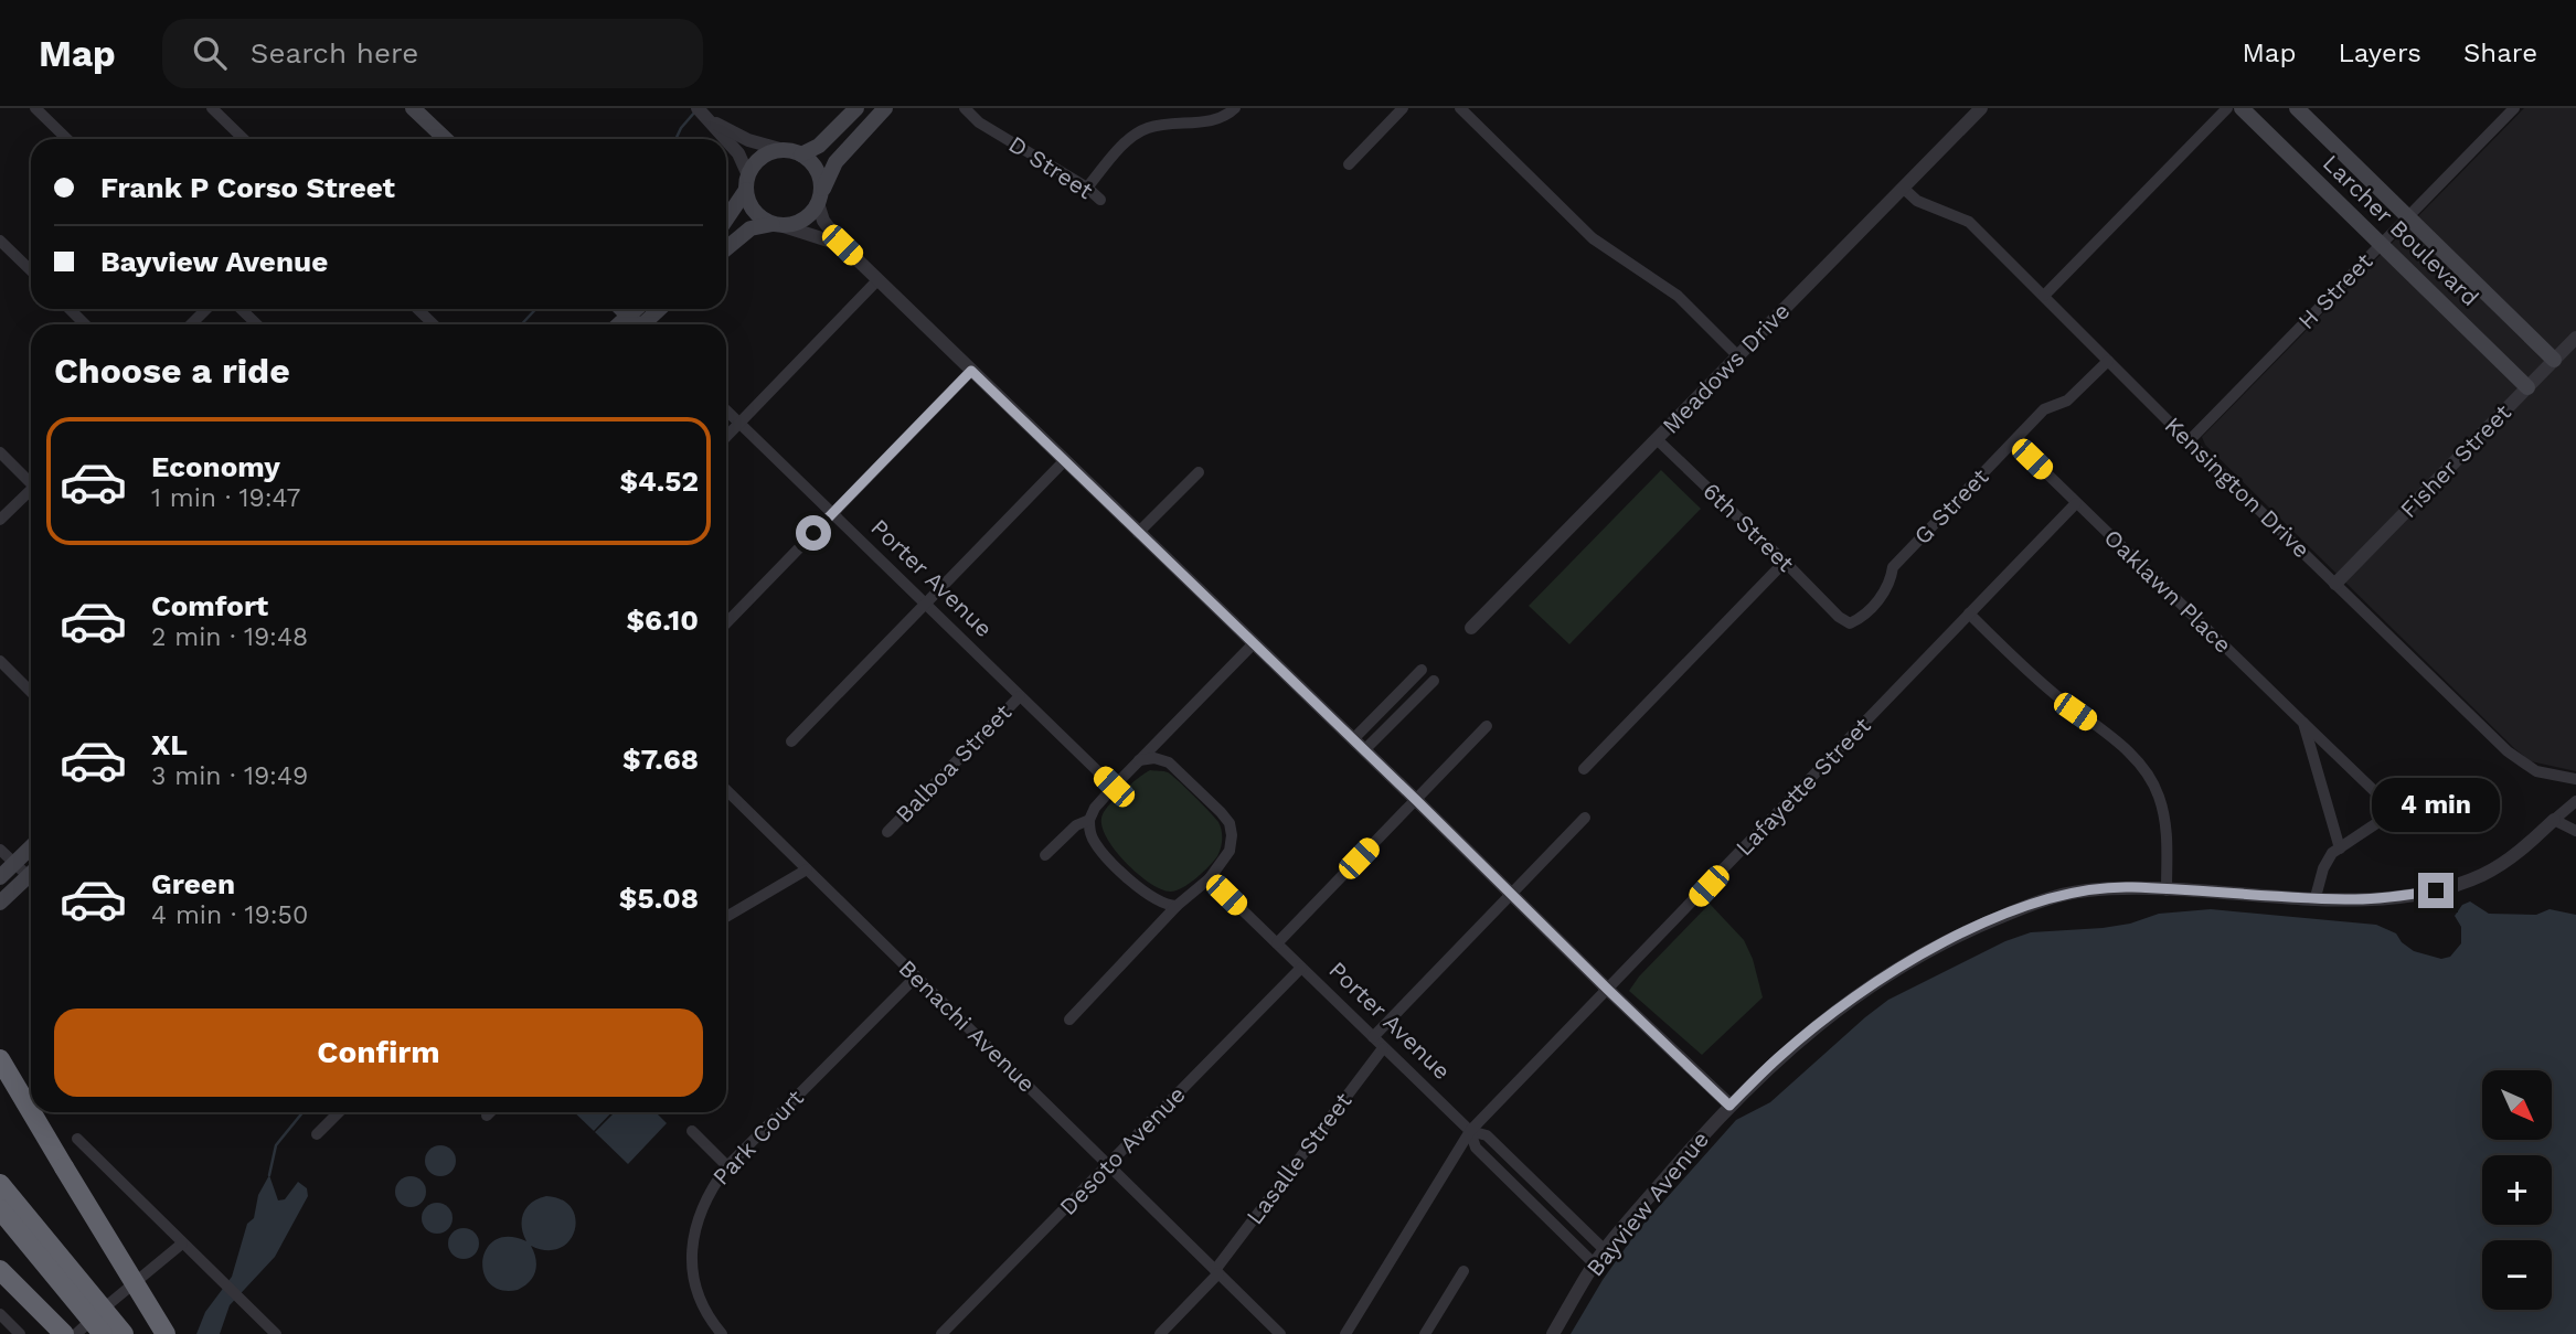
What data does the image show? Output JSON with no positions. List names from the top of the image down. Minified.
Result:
{"streets":{"main road":["Larcher Boulevard"],"street":["D Street","H Street","Meadows Drive","Fisher Street","Kensington Drive","G Street","6th Street","Porter Avenue","Oaklawn Place","Balboa Street","Lafayette Street","Benachi Avenue","Park Court","Desoto Avenue","Lasalle Street","Bayview Avenue"]},"crossings":[["Larcher Boulevard","H Street"],["Larcher Boulevard","Fisher Street"],["H Street","Kensington Drive"],["Meadows Drive","Kensington Drive"],["Meadows Drive","6th Street"],["Fisher Street","Kensington Drive"],["Kensington Drive","G Street"],["G Street","6th Street"],["Porter Avenue","Balboa Street"],["Porter Avenue","Lafayette Street"],["Porter Avenue","Desoto Avenue"],["Porter Avenue","Lasalle Street"],["Porter Avenue","Bayview Avenue"],["Oaklawn Place","Lafayette Street"],["Oaklawn Place","Bayview Avenue"],["Benachi Avenue","Park Court"],["Benachi Avenue","Desoto Avenue"],["Benachi Avenue","Lasalle Street"]],"north":"bottom right","page":{"header":"Map","search":"Search here","nav":["Map","Layers","Share"],"banner":["Frank P Corso Street","Bayview Avenue"],"heading":"Choose a ride","list":[{"name":"Economy","note":"1 min · 19:47","value":"$4.52"},{"name":"Comfort","note":"2 min · 19:48","value":"$6.10"},{"name":"XL","note":"3 min · 19:49","value":"$7.68"},{"name":"Green","note":"4 min · 19:50","value":"$5.08"}],"bubble":"4 min","buttons":"Confirm","map_buttons":["+","−"]}}
